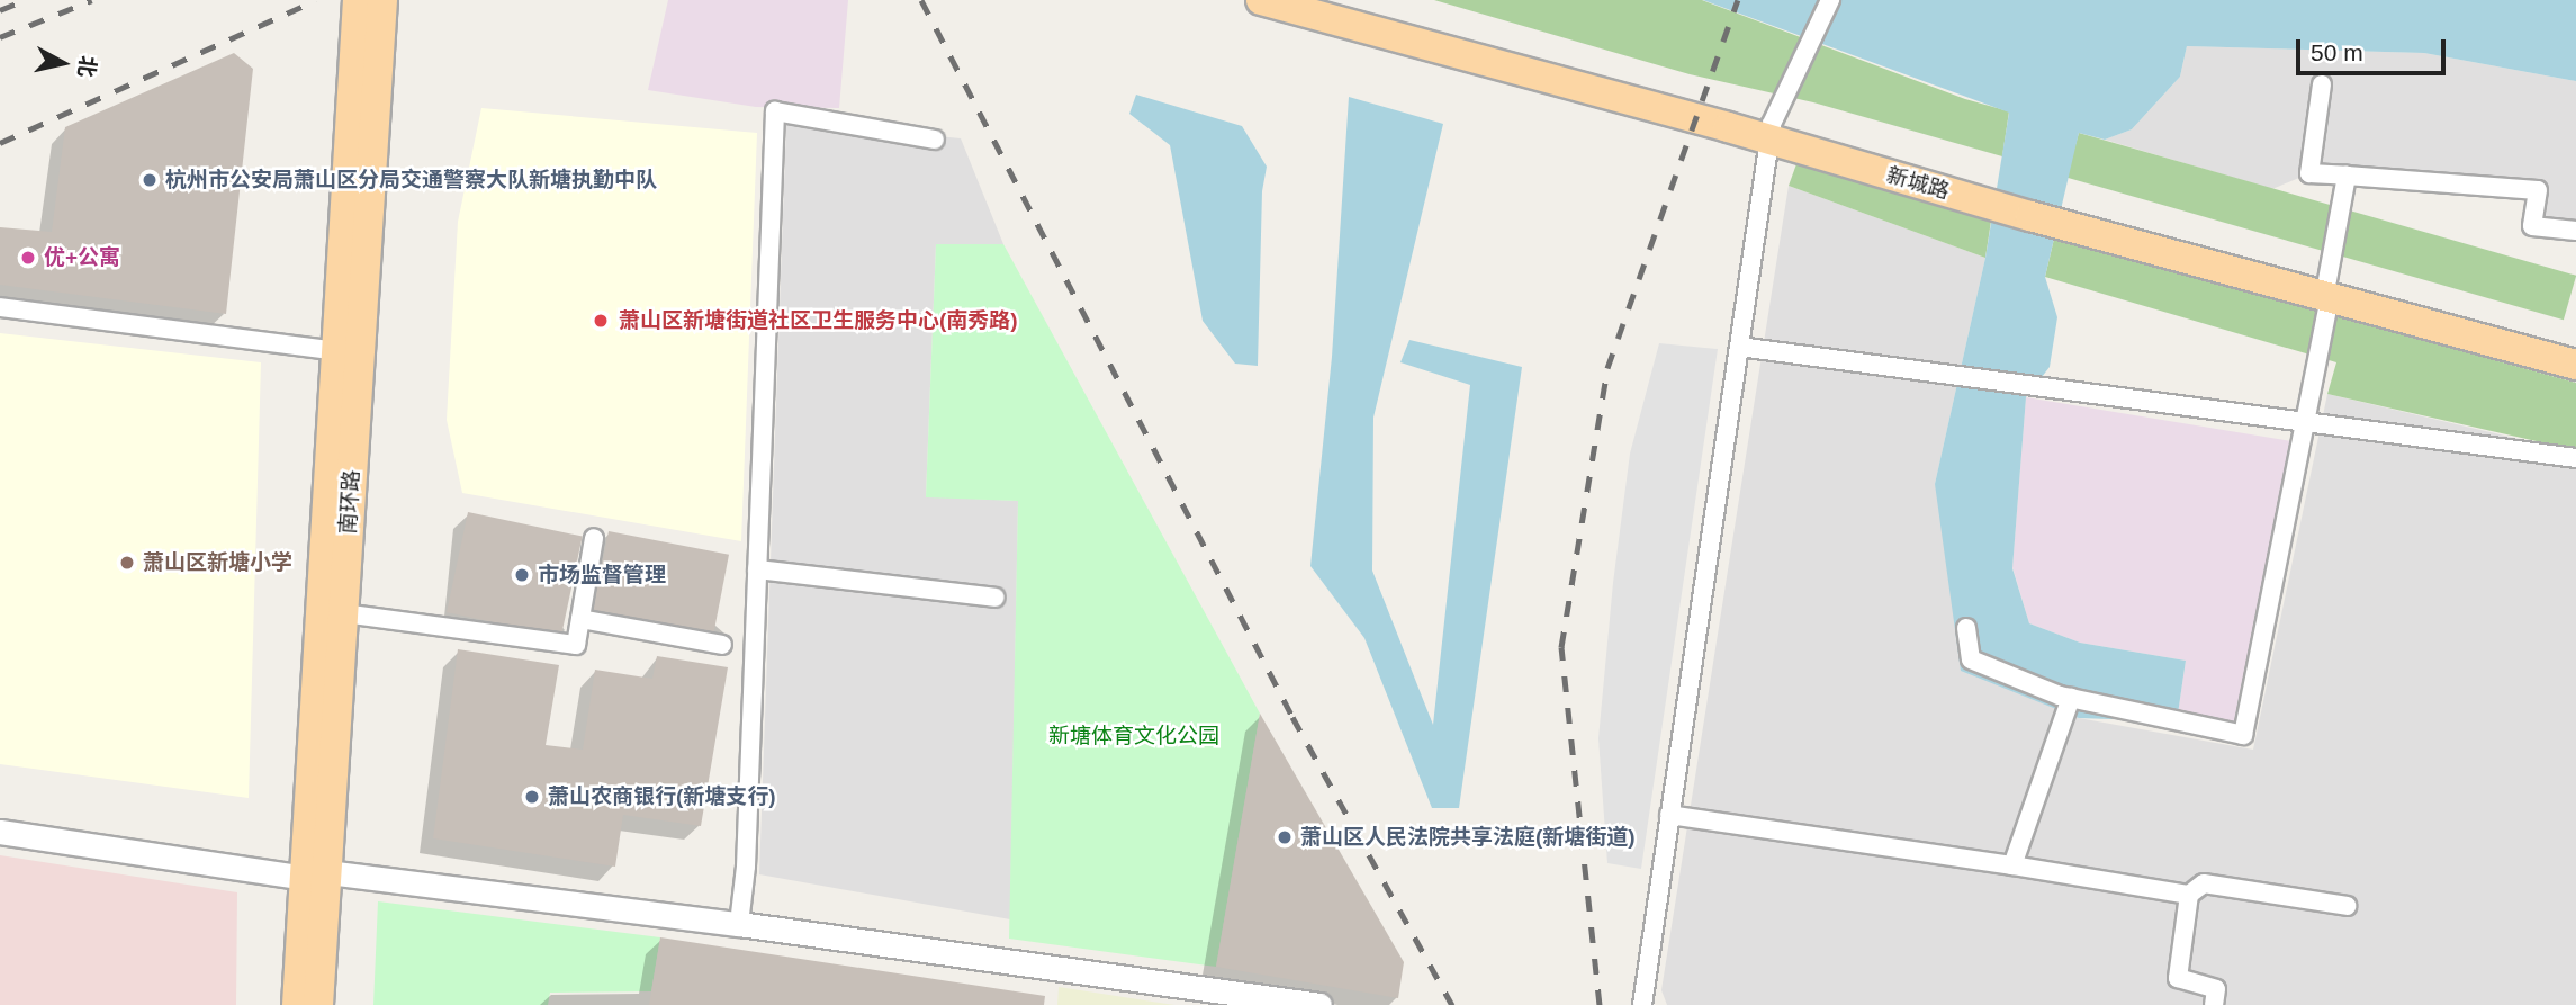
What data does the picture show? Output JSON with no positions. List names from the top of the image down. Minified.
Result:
{"streets":{"main road":["新城路","南环路"]},"parks":["新塘体育文化公园"],"places":["杭州市公安局萧山区分局交通警察大队新塘执勤中队","优+公寓","萧山区新塘街道社区卫生服务中心(南秀路)","萧山区新塘小学","市场监督管理","萧山农商银行(新塘支行)","萧山区人民法院共享法庭(新塘街道)"],"scale_bar":"50 m","north":"right"}
